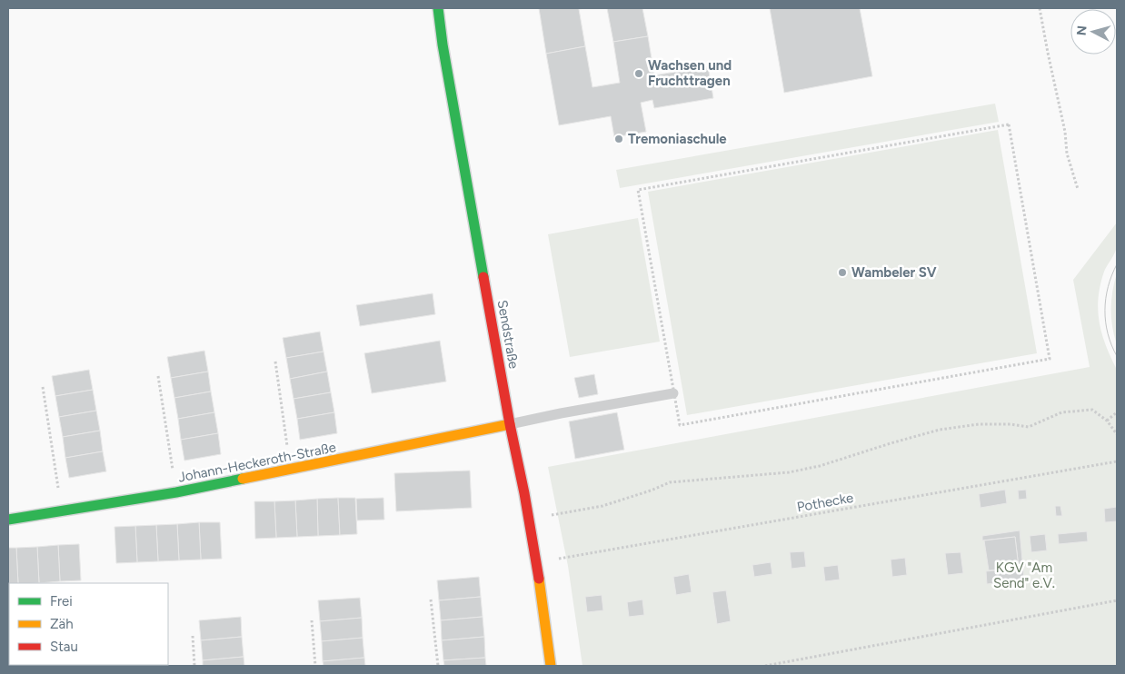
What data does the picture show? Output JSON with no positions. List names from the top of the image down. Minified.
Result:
{"streets":{"street":["Sendstraße","Johann-Heckeroth-Straße"],"path":["Pothecke"]},"crossings":[["Sendstraße","Johann-Heckeroth-Straße"],["Sendstraße","Pothecke"]],"parks":["KGV \"Am Send\" e.V."],"places":["Wachsen und Fruchttragen","Tremoniaschule","Wambeler SV"],"legend":["Frei","Zäh","Stau"],"north":"left"}
